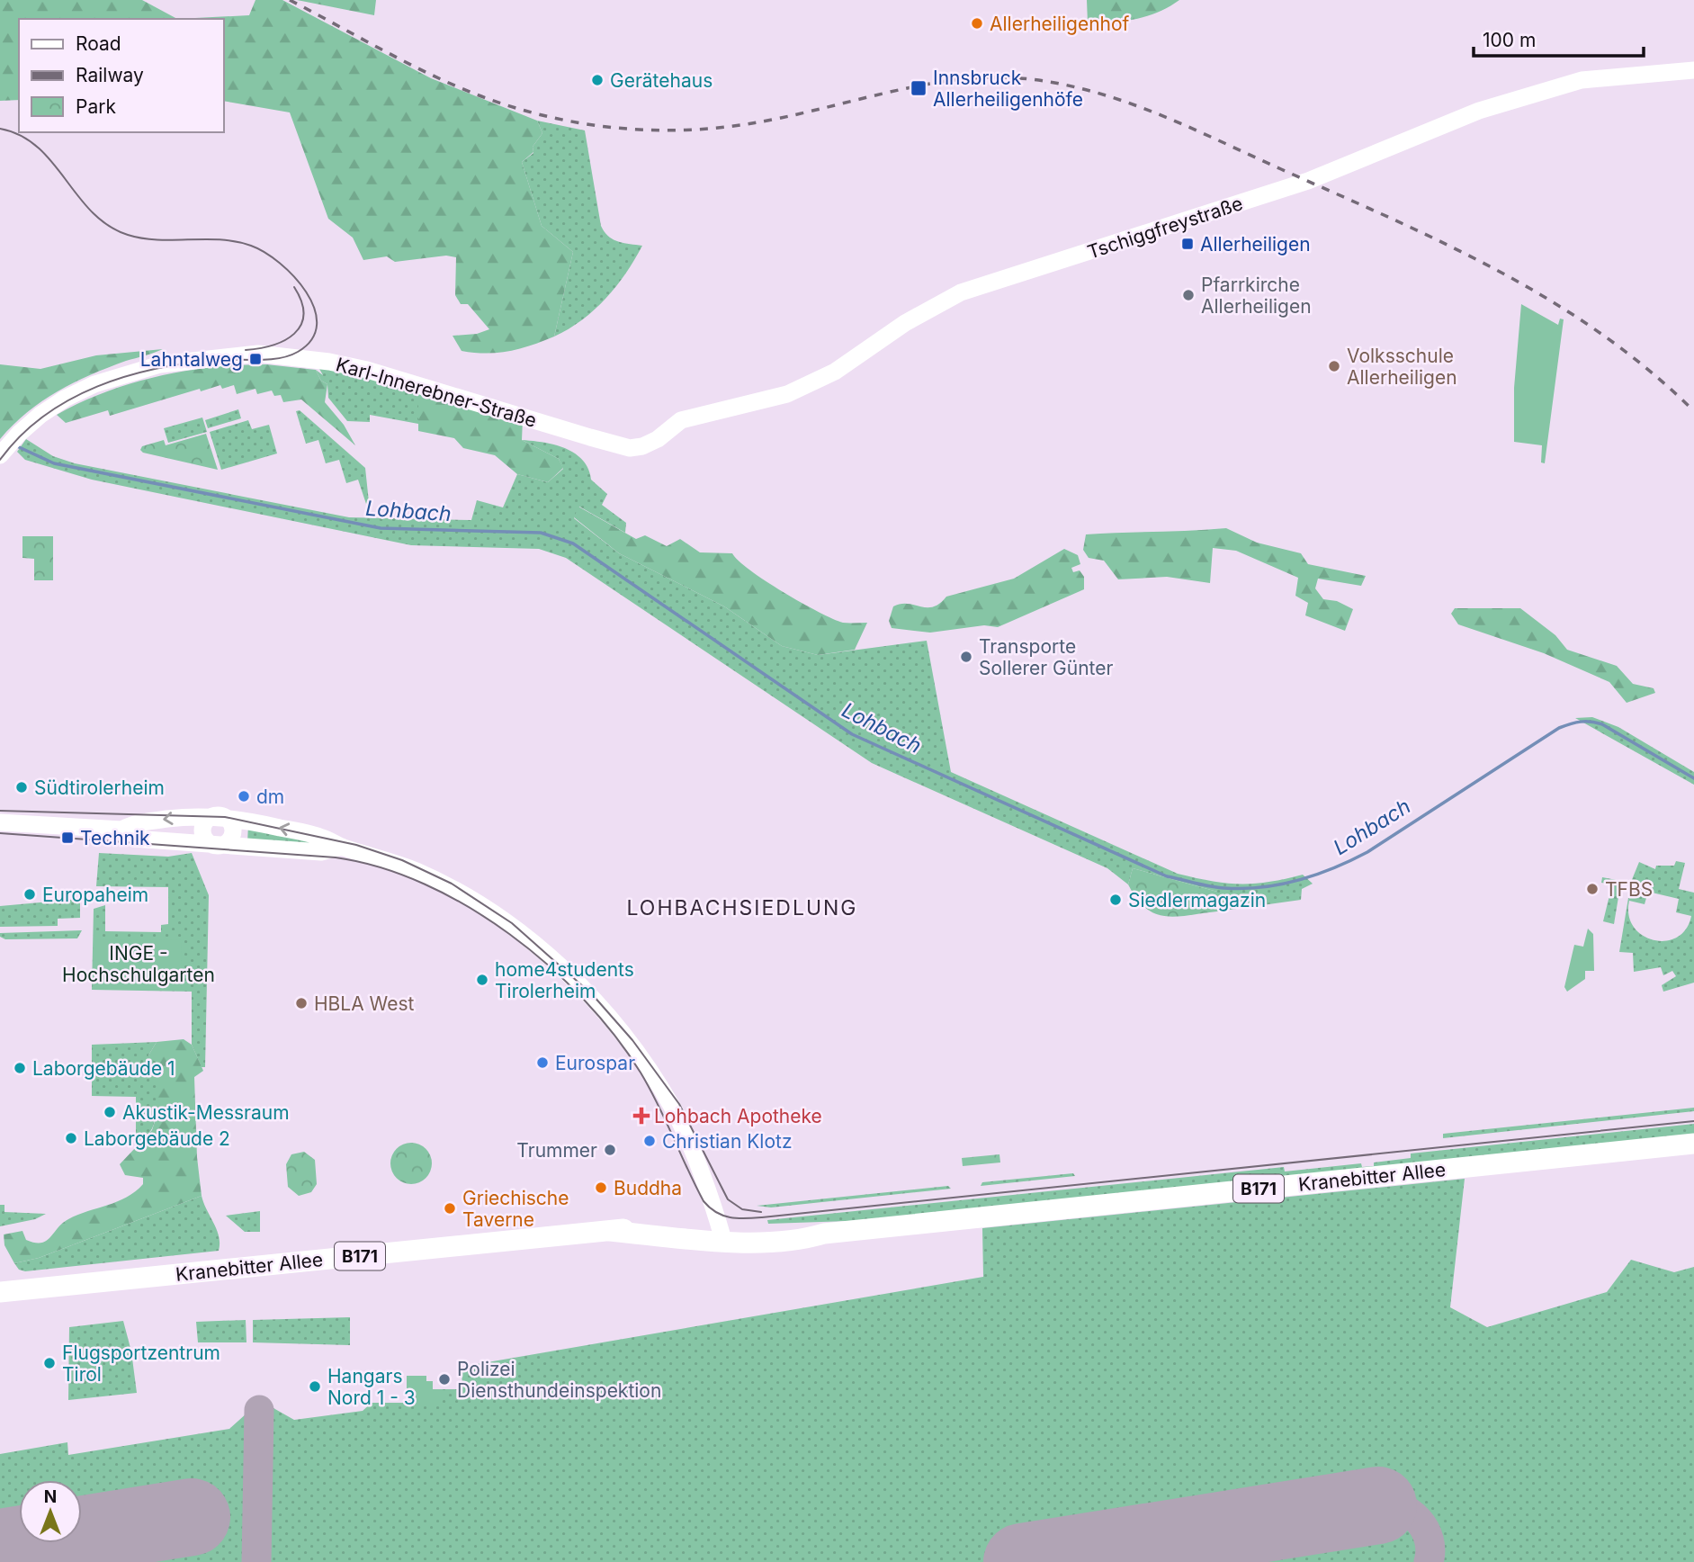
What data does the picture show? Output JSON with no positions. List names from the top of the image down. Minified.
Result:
{"streets":{"main road":["Kranebitter Allee","B171"],"street":["Tschiggfreystraße","Karl-Innerebner-Straße"]},"crossings":[["Tschiggfreystraße","Karl-Innerebner-Straße"]],"districts":["LOHBACHSIEDLUNG"],"water":["Lohbach"],"parks":["INGE - Hochschulgarten"],"places":{"other":["Allerheiligenhof","Gerätehaus","Pfarrkirche Allerheiligen","Volksschule Allerheiligen","Transporte Sollerer Günter","Südtirolerheim","dm","TFBS","Europaheim","Siedlermagazin","home4students Tirolerheim","HBLA West","Eurospar","Laborgebäude 1","Akustik-Messraum","Laborgebäude 2","Christian Klotz","Trummer","Buddha","Griechische Taverne","Flugsportzentrum Tirol","Polizei Diensthundeinspektion","Hangars Nord 1 - 3"],"transit":["Innsbruck Allerheiligenhöfe","Allerheiligen","Lahntalweg","Technik"],"health":["Lohbach Apotheke"]},"legend":["Road","Railway","Park"],"scale_bar":"100 m","north":"top"}
